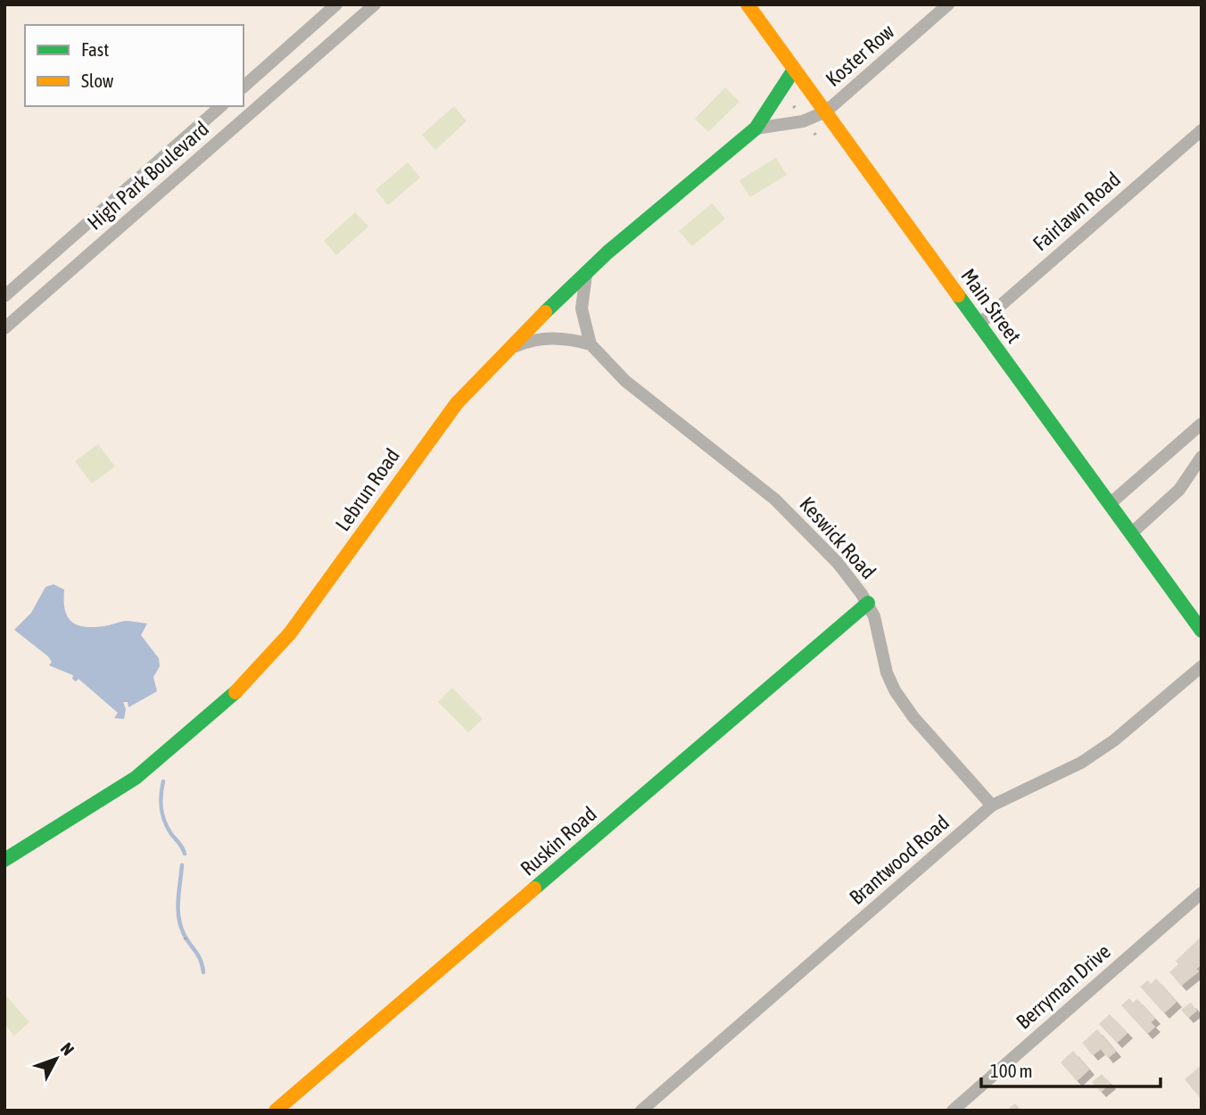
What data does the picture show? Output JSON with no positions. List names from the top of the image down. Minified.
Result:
{"streets":{"street":["Koster Row","High Park Boulevard","Fairlawn Road","Main Street","Lebrun Road","Keswick Road","Ruskin Road","Brantwood Road","Berryman Drive"]},"crossings":[["Koster Row","Main Street"],["Fairlawn Road","Main Street"],["Main Street","Lebrun Road"],["Keswick Road","Ruskin Road"],["Keswick Road","Brantwood Road"]],"legend":["Fast","Slow"],"scale_bar":"100 m","north":"top right"}
